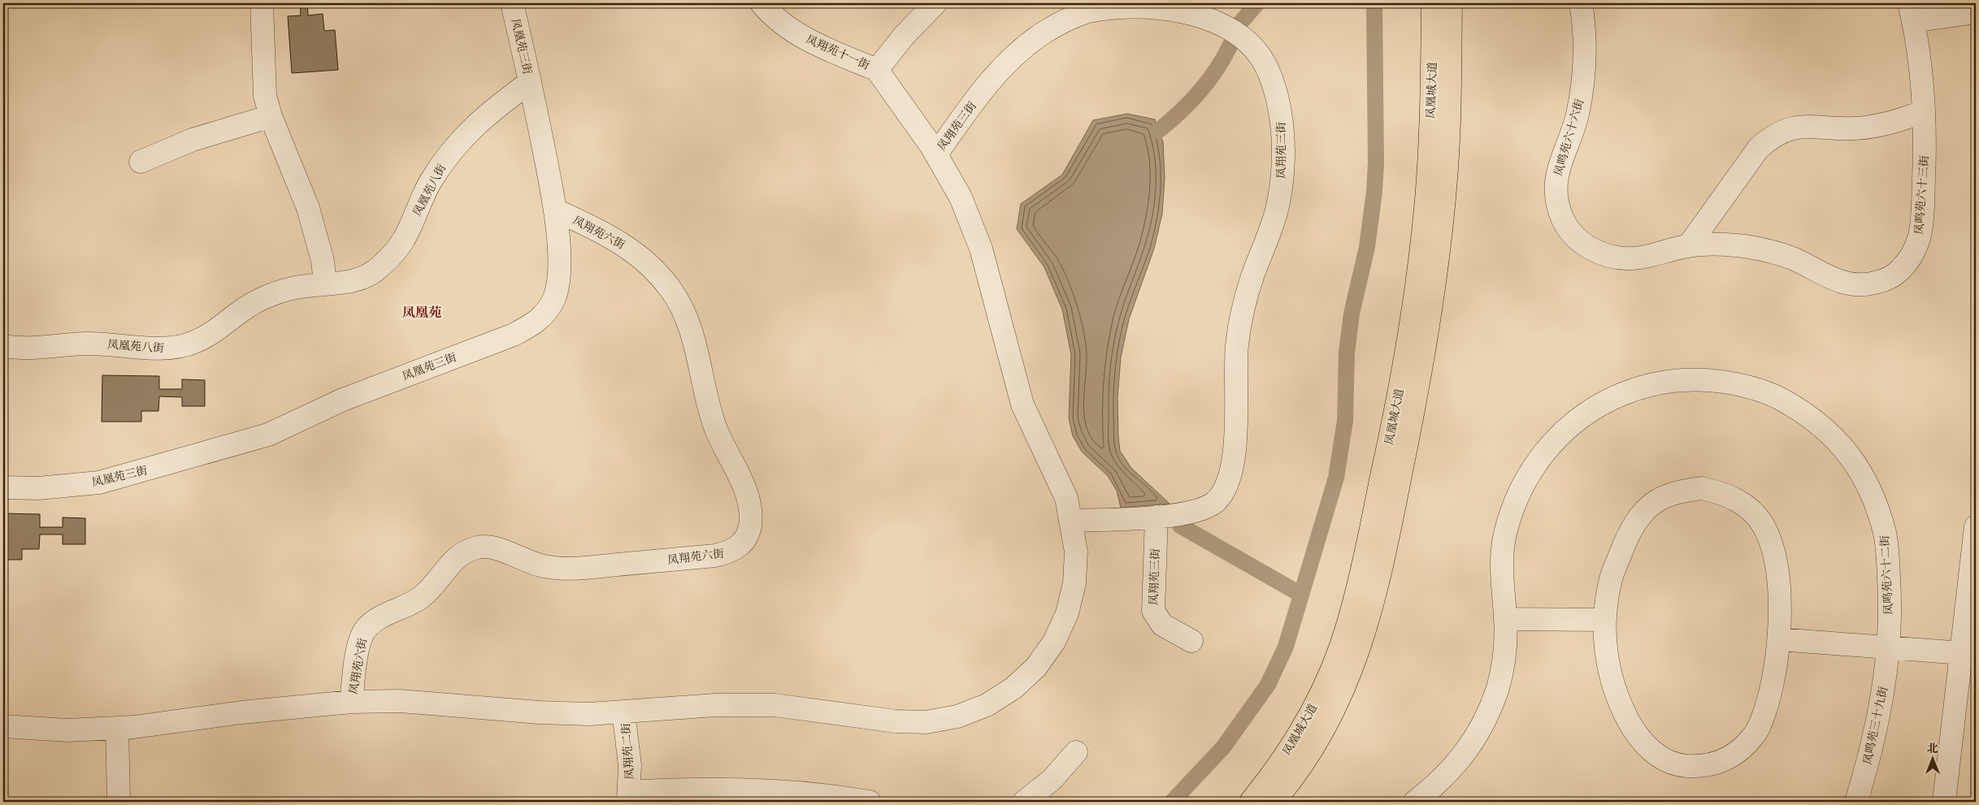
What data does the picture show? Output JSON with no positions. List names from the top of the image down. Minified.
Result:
{"streets":{"main road":["凤凰城大道"],"street":["凤凰苑三街","凤翔苑十一街","凤翔苑三街","凤鸣苑六十六街","凤凰苑八街","凤鸣苑六十三街","凤翔苑六街","凤鸣苑六十二街","凤鸣苑三十九街","凤翔苑二街"]},"crossings":[["凤凰苑三街","凤凰苑八街"],["凤凰苑三街","凤翔苑六街"],["凤鸣苑六十六街","凤鸣苑六十三街"],["凤鸣苑六十二街","凤鸣苑三十九街"]],"districts":["凤凰苑"],"north":"top"}
